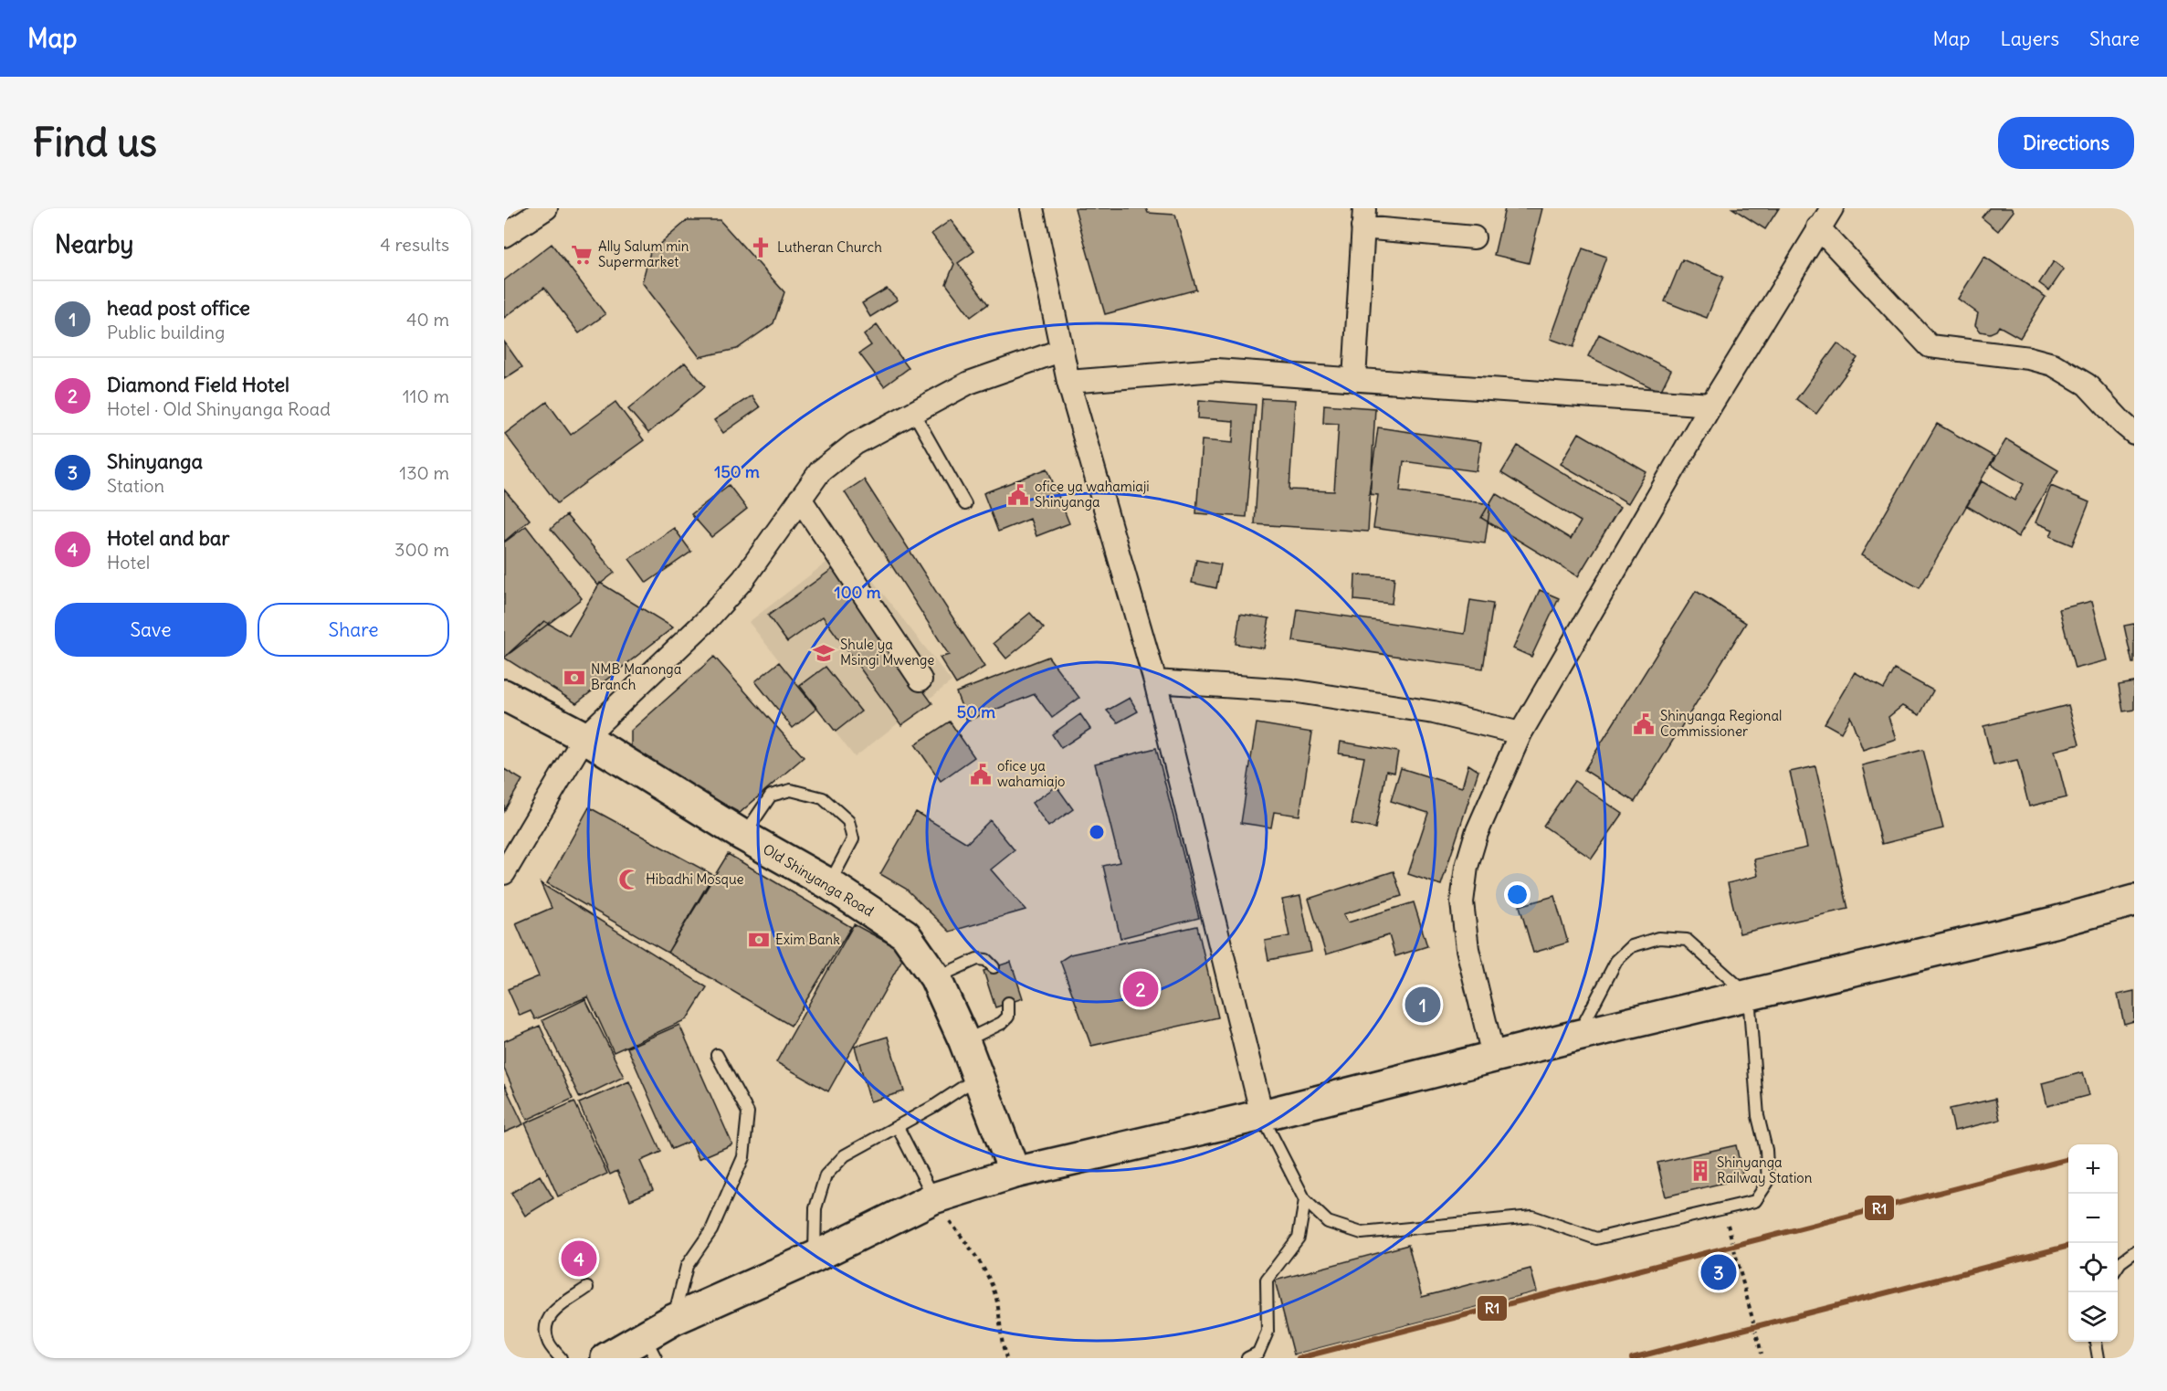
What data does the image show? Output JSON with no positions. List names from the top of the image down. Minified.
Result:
{"streets":{"main road":["Old Shinyanga Road"]},"places":{"church":["Lutheran Church"],"supermarket":["Ally Salum min Supermarket"],"public building":["ofice ya wahamiaji Shinyanga","Shinyanga Regional Commissioner","ofice ya wahamiajo"],"school or university":["Shule ya Msingi Mwenge"],"bank":["NMB Manonga Branch","Exim Bank"],"mosque":["Hibadhi Mosque"],"building":["Shinyanga Railway Station"]},"lines":["transit line R1"],"page":{"header":"Map","nav":["Map","Layers","Share"],"buttons":["Directions",["Save","Share"]],"title":"Find us","heading":["Nearby","4 results"],"list":[{"mark":"1","name":"head post office","note":"Public building","value":"40 m"},{"mark":"2","name":"Diamond Field Hotel","note":"Hotel · Old Shinyanga Road","value":"110 m"},{"mark":"3","name":"Shinyanga","note":"Station","value":"130 m"},{"mark":"4","name":"Hotel and bar","note":"Hotel","value":"300 m"}],"pins":["2","1","4","3"],"map_buttons":["+","−"]},"rings":["150 m","100 m","50 m"]}
